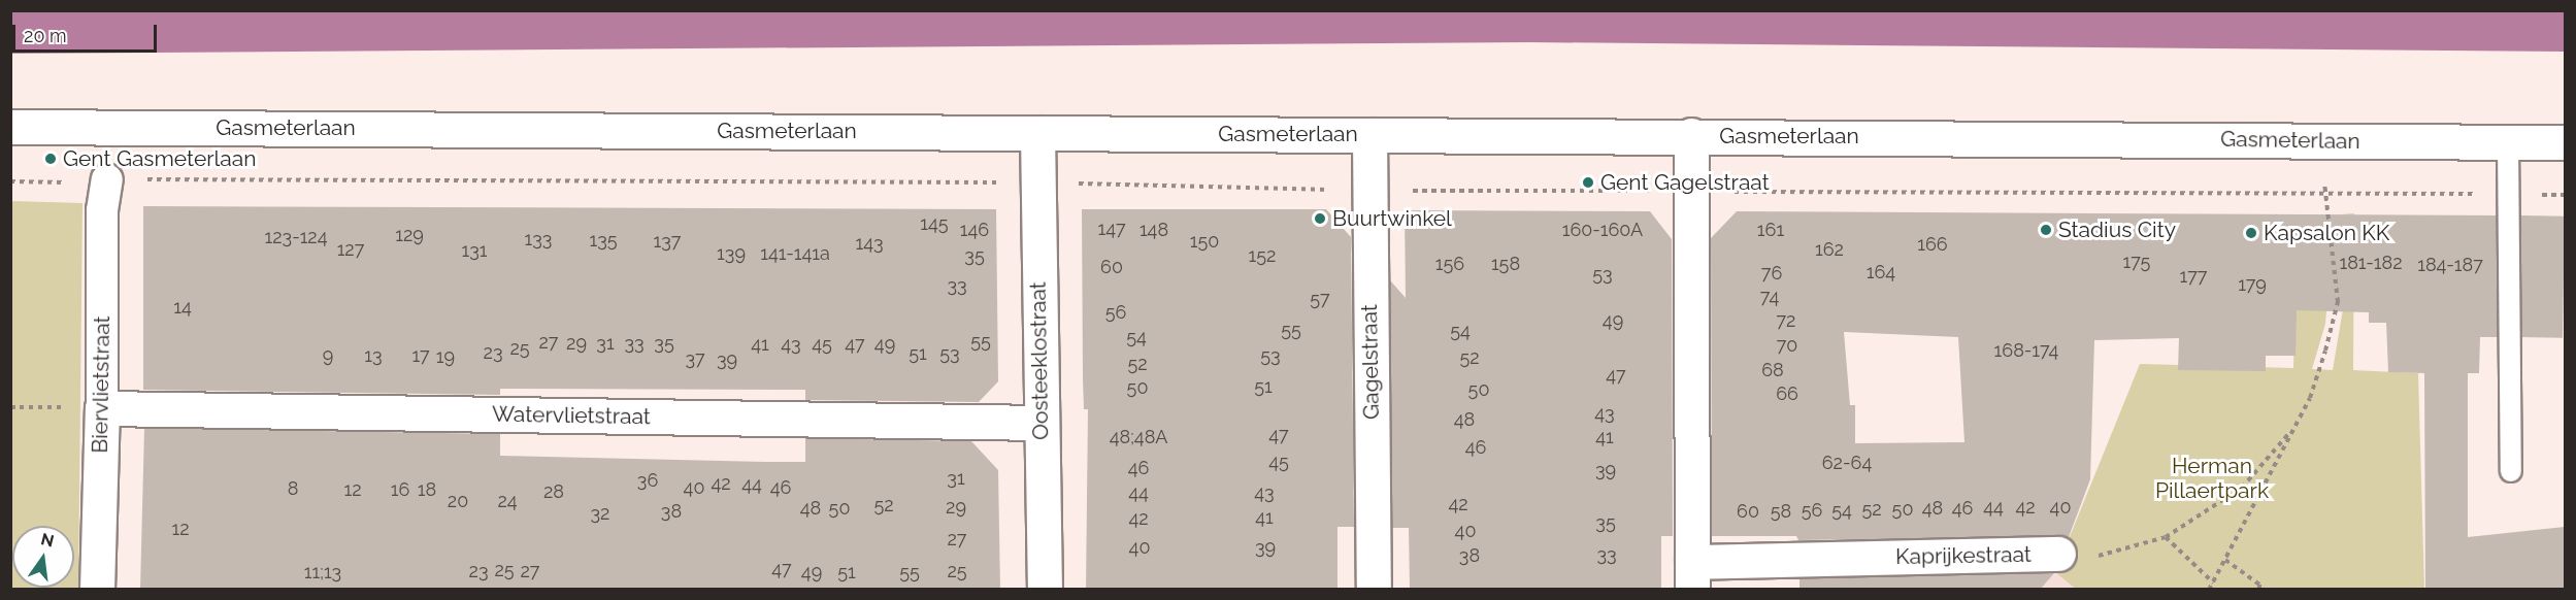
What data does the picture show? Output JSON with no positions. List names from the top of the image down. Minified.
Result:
{"streets":{"street":["Gasmeterlaan","Oosteeklostraat","Gagelstraat","Biervlietstraat","Watervlietstraat","Kaprijkestraat"]},"crossings":[["Gasmeterlaan","Oosteeklostraat"],["Gasmeterlaan","Gagelstraat"],["Gasmeterlaan","Kaprijkestraat"],["Oosteeklostraat","Watervlietstraat"],["Biervlietstraat","Watervlietstraat"]],"parks":["Herman Pillaertpark"],"places":["Gent Gasmeterlaan","Gent Gagelstraat","Buurtwinkel","Stadius City","Kapsalon KK"],"house_numbers":["145","147","146","148","160-160A","161","129","123-124","133","135","137","150","143","166","127","162","131","139","141-141a","35","152","175","181-182","156","158","184-187","60","164","76","53","177","179","33","74","57","14","56","49","72","55","54","54","55","27","29","31","33","35","41","43","45","47","49","70","25","168-174","23","51","53","9","13","17","53","19","52","37","39","52","68","47","51","50","50","66","43","48","47","48;48A","41","46","45","62-64","46","39","31","36","42","44","40","46","8","12","16","18","28","44","43","20","24","42","52","29","44","42","40","48","50","48","46","52","50","56","54","38","60","58","32","41","42","35","12","40","27","40","39","33","38","47","25","23","27","25","11;13","49","51","55"],"scale_bar":"20 m","north":"top"}
